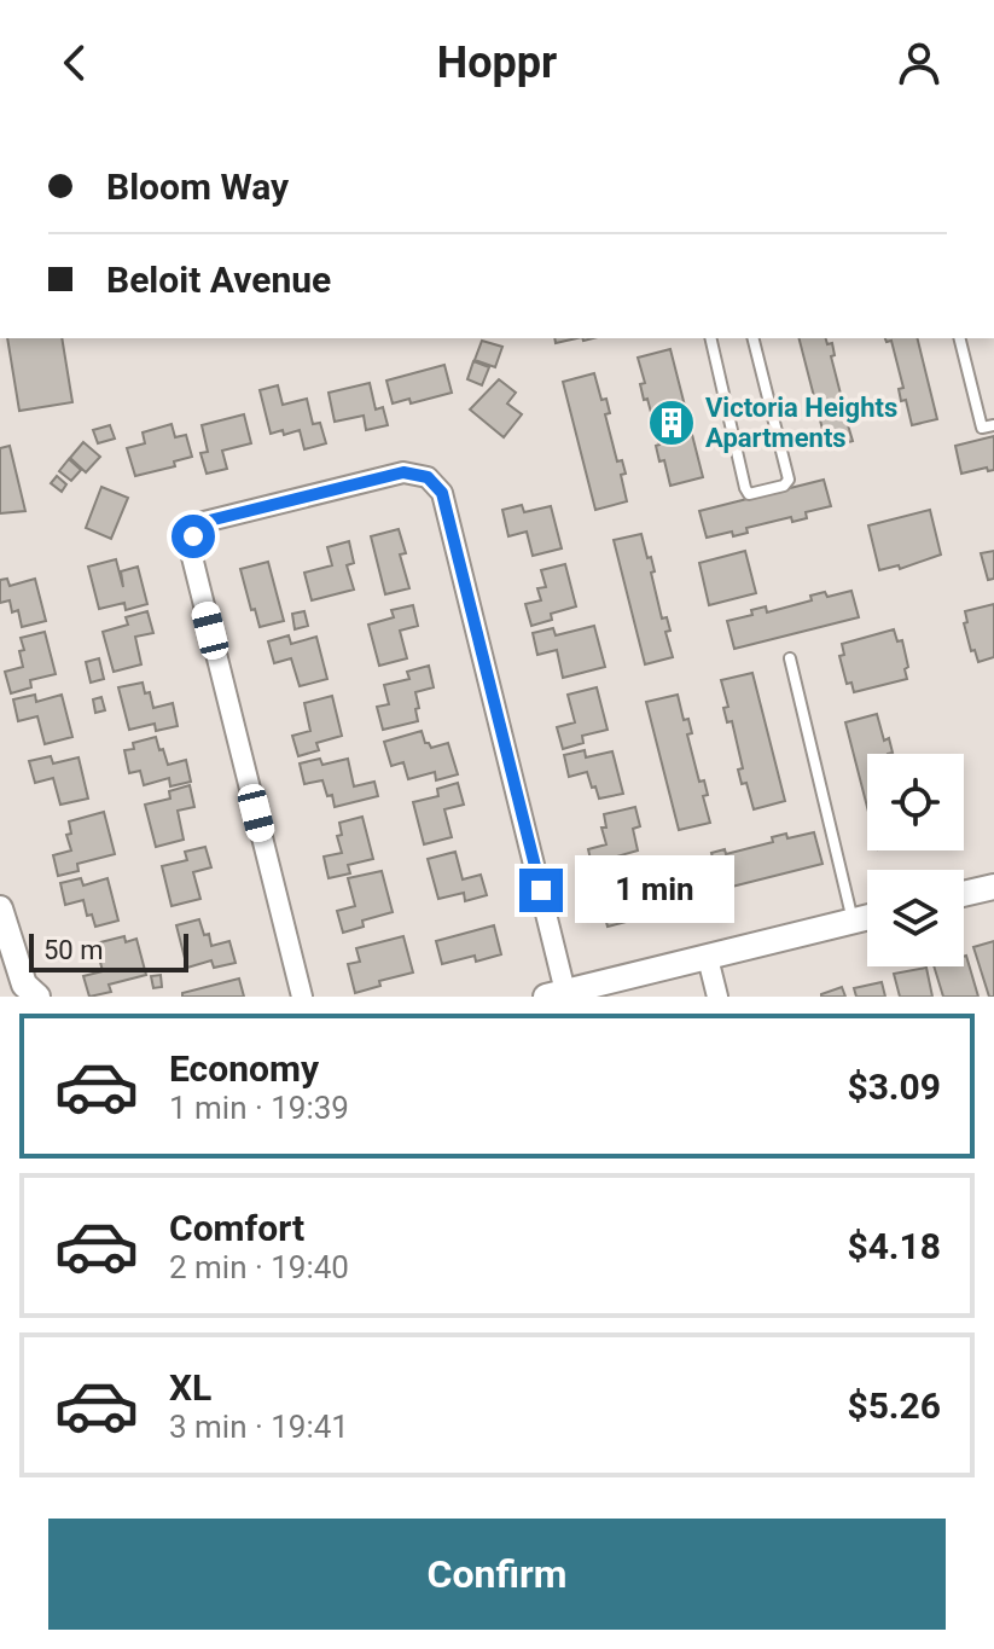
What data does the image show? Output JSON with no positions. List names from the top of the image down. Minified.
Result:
{"places":{"building":["Victoria Heights Apartments"]},"scale_bar":"50 m","page":{"header":"Hoppr","banner":["Bloom Way","Beloit Avenue"],"bubble":"1 min","scale":"50 m","list":[{"name":"Economy","note":"1 min · 19:39","value":"$3.09"},{"name":"Comfort","note":"2 min · 19:40","value":"$4.18"},{"name":"XL","note":"3 min · 19:41","value":"$5.26"}],"buttons":"Confirm"}}
